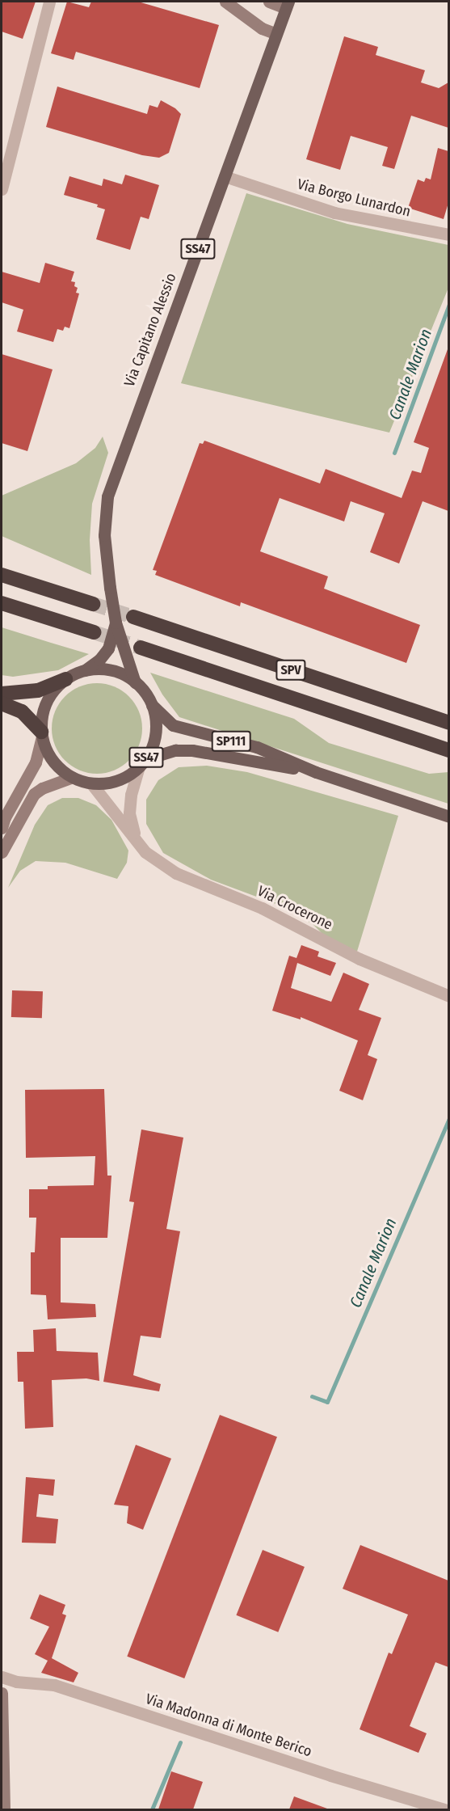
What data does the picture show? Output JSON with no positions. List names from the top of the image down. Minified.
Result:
{"streets":{"highway":["SS47","SPV"],"main road":["Via Capitano Alessio","SP111"],"street":["Via Borgo Lunardon","Via Crocerone","Via Madonna di Monte Berico"]},"crossings":[["Via Borgo Lunardon","Via Capitano Alessio"],["SS47","Via Capitano Alessio"],["SS47","SP111"],["SS47","Via Crocerone"],["Via Capitano Alessio","SP111"],["Via Capitano Alessio","Via Crocerone"],["SP111","Via Crocerone"]],"water":["Canale Marion"]}
